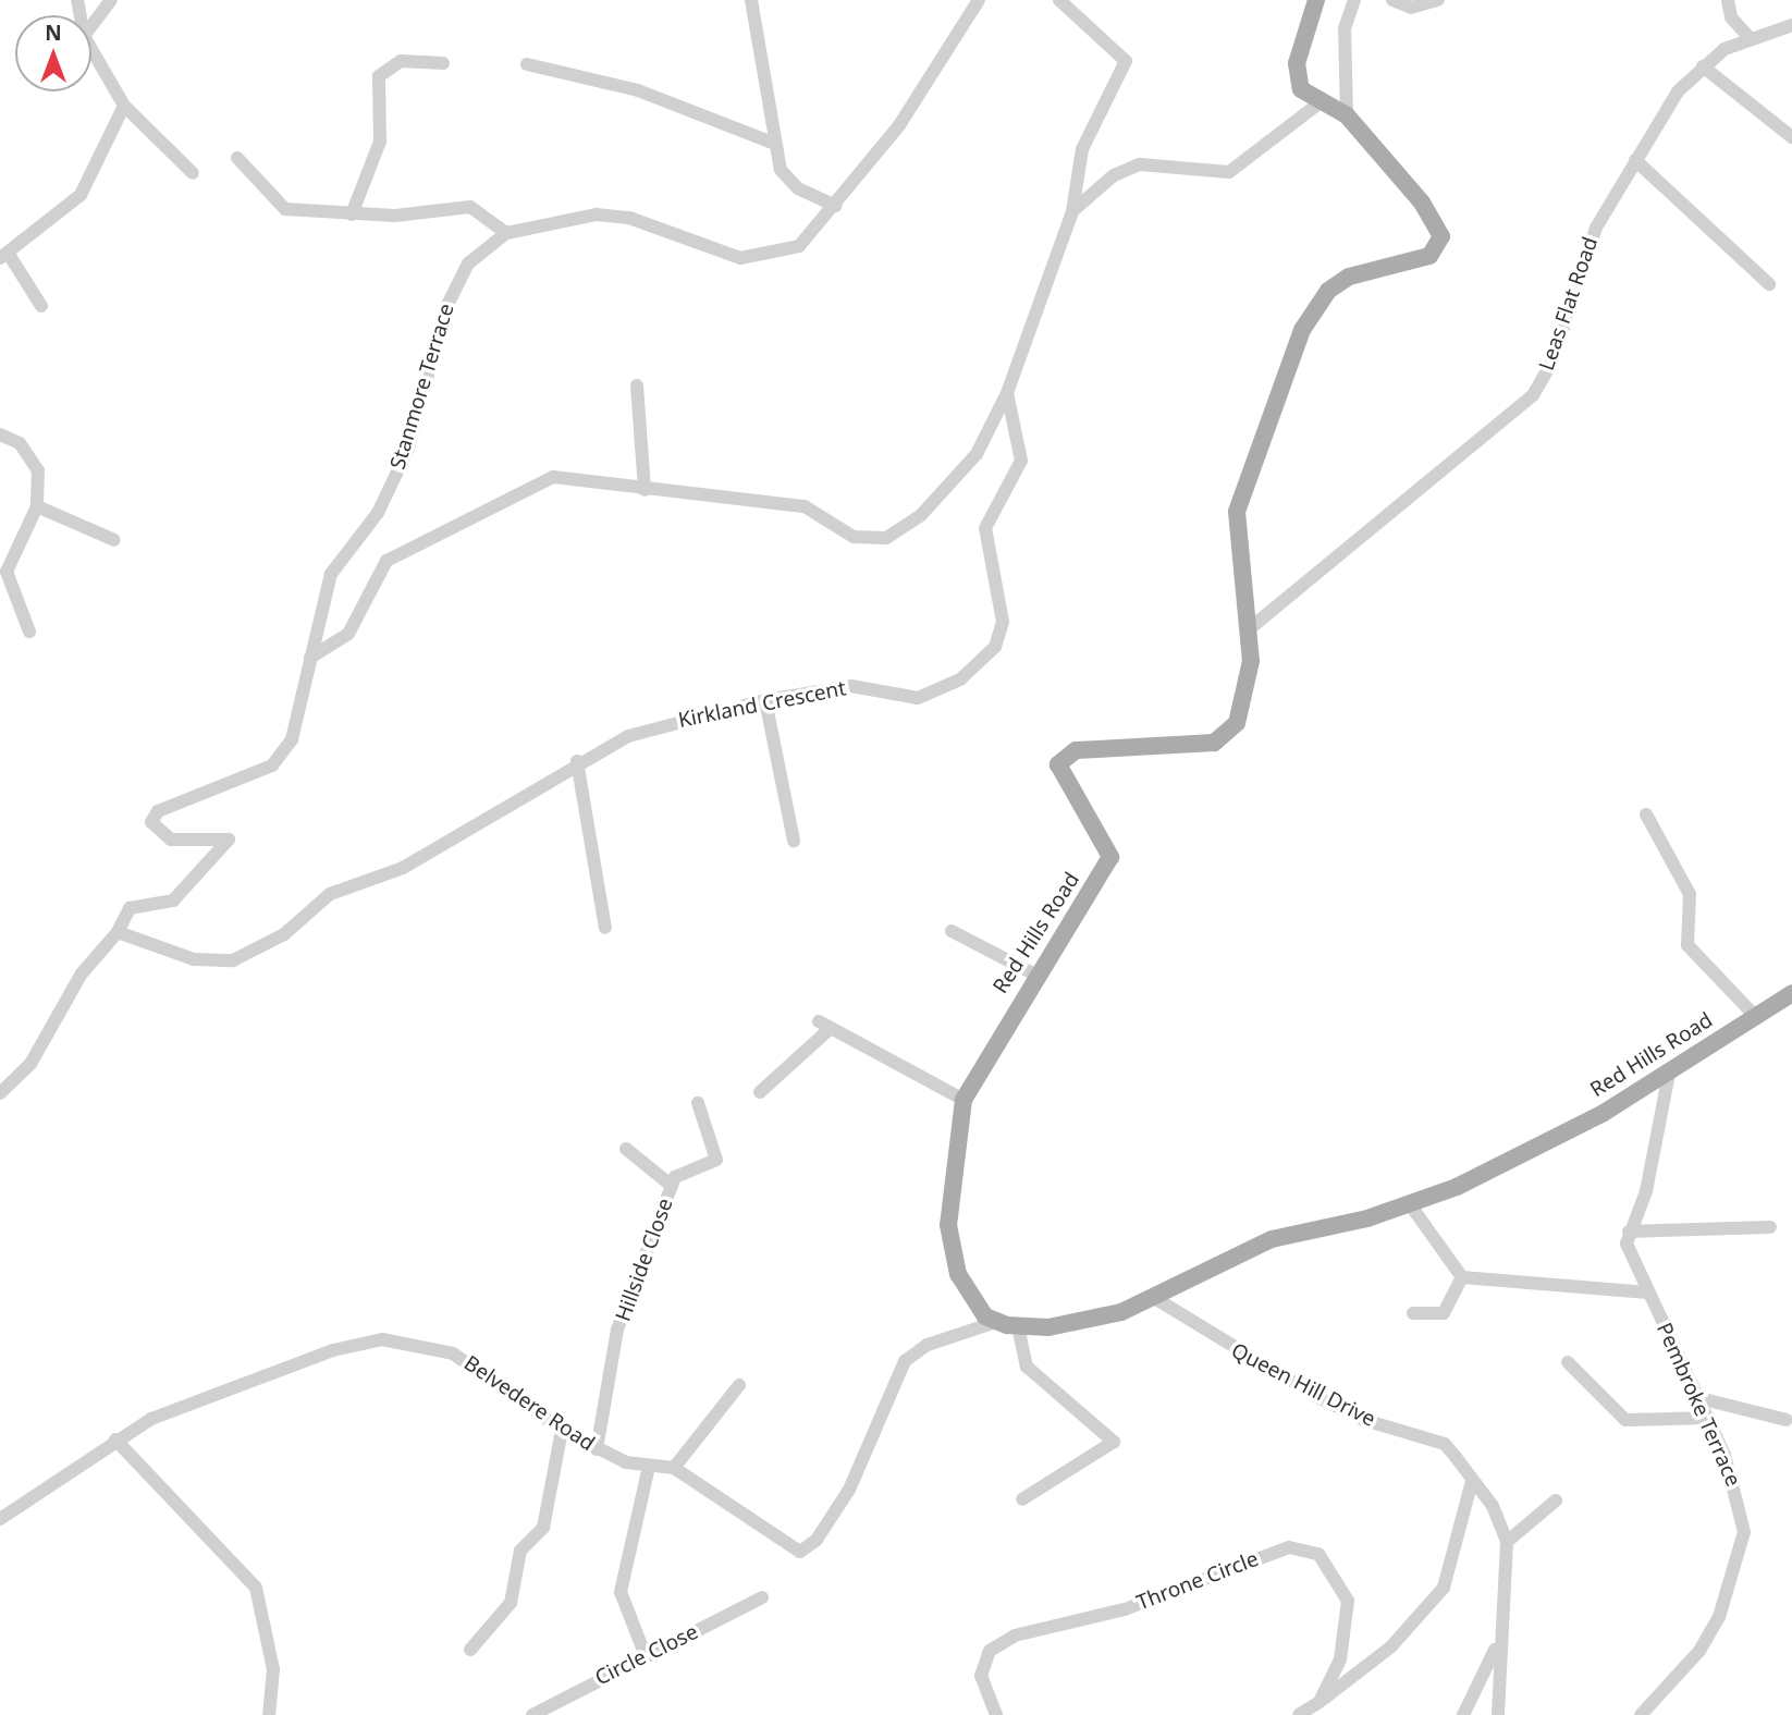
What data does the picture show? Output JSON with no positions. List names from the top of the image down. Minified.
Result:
{"streets":{"main road":["Red Hills Road"],"street":["Leas Flat Road","Stanmore Terrace","Kirkland Crescent","Hillside Close","Queen Hill Drive","Belvedere Road","Pembroke Terrace","Throne Circle","Circle Close"]},"crossings":[["Leas Flat Road","Red Hills Road"],["Stanmore Terrace","Kirkland Crescent"],["Red Hills Road","Queen Hill Drive"],["Red Hills Road","Belvedere Road"],["Hillside Close","Belvedere Road"]],"north":"top"}
